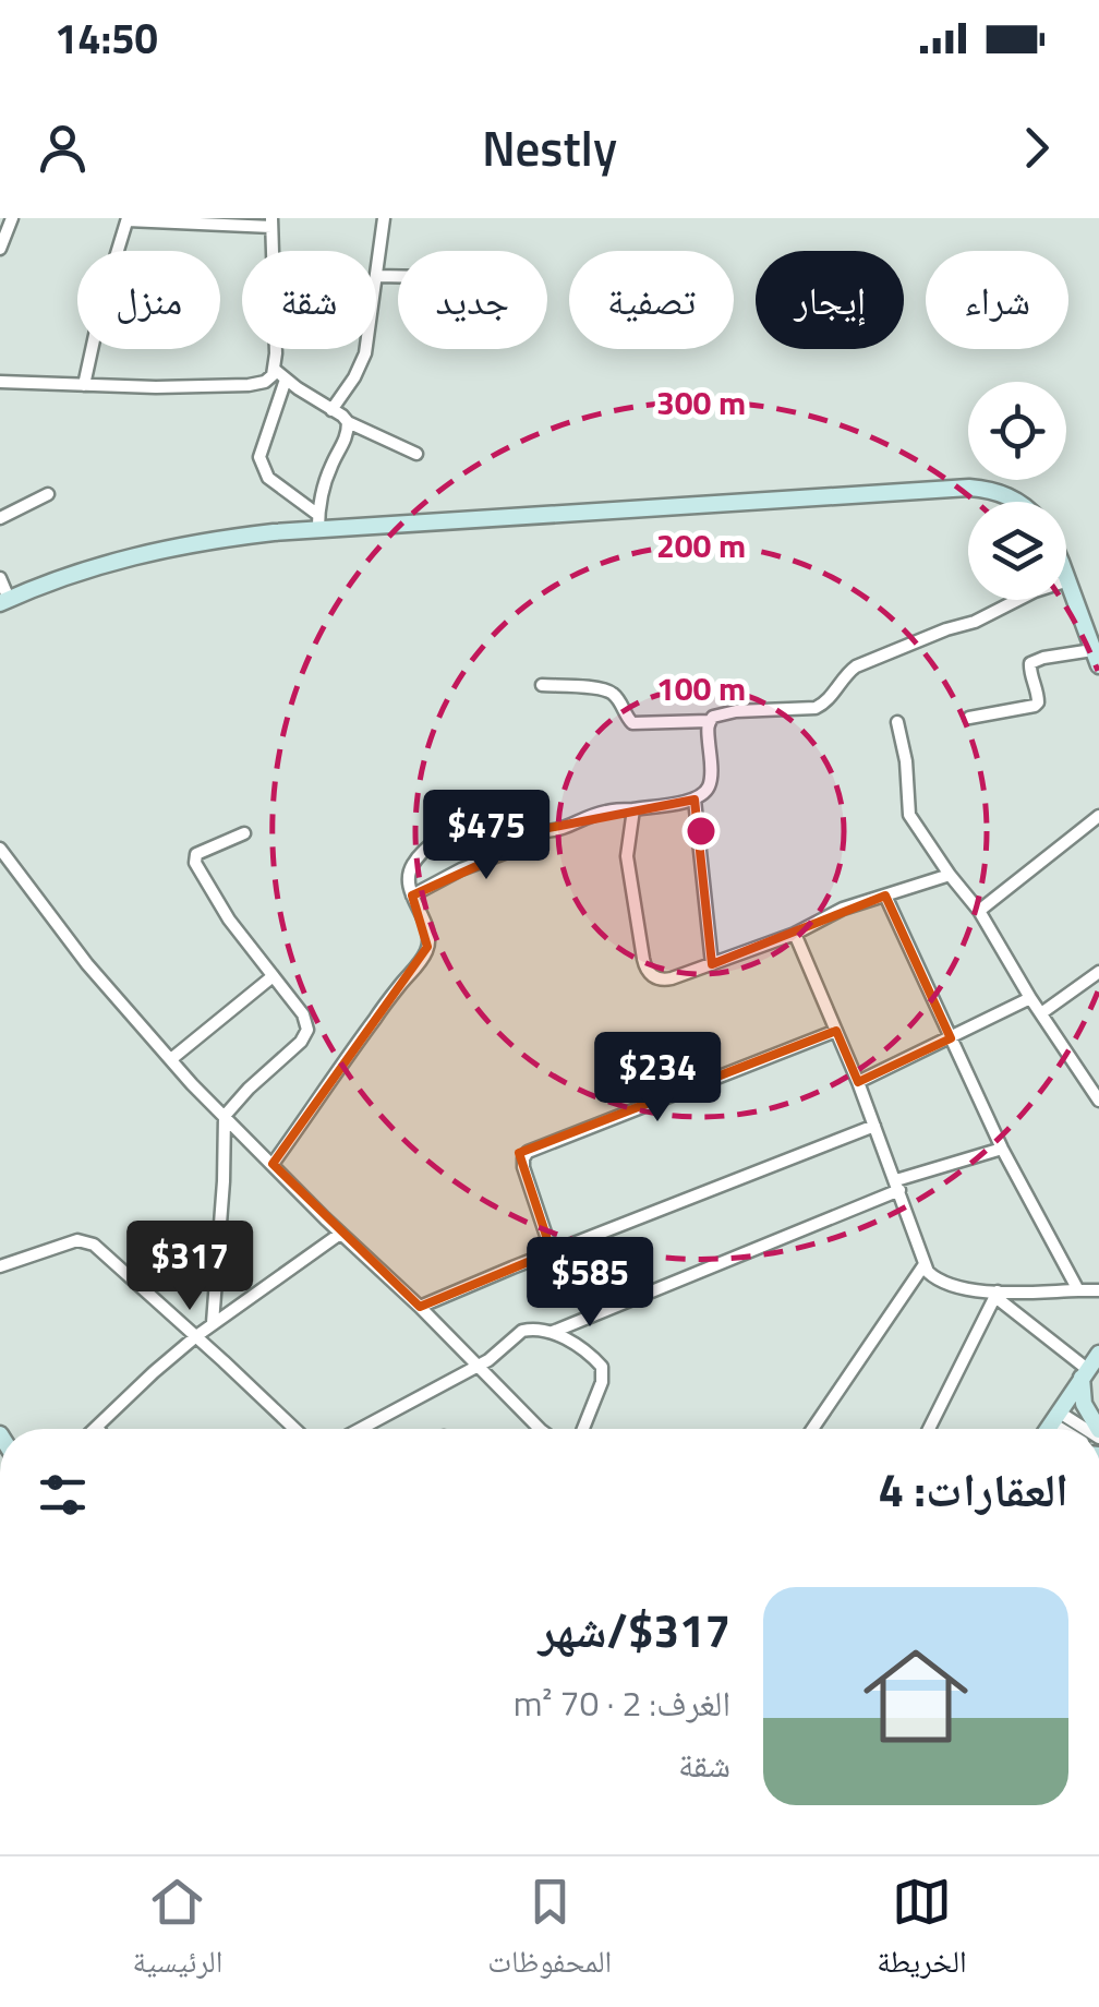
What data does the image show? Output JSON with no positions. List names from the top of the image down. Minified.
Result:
{"page":{"status":"14:50","header":"Nestly","chip":["شراء","إيجار","تصفية","جديد","شقة","منزل"],"price":["$475","$234","$317","$585"],"heading":"العقارات: 4","list":[{"name":"$317/شهر","note":"الغرف: 2 · 70 m² · شقة"}],"tabs":["الخريطة","المحفوظات","الرئيسية"]},"rings":["300 m","200 m","100 m"]}
